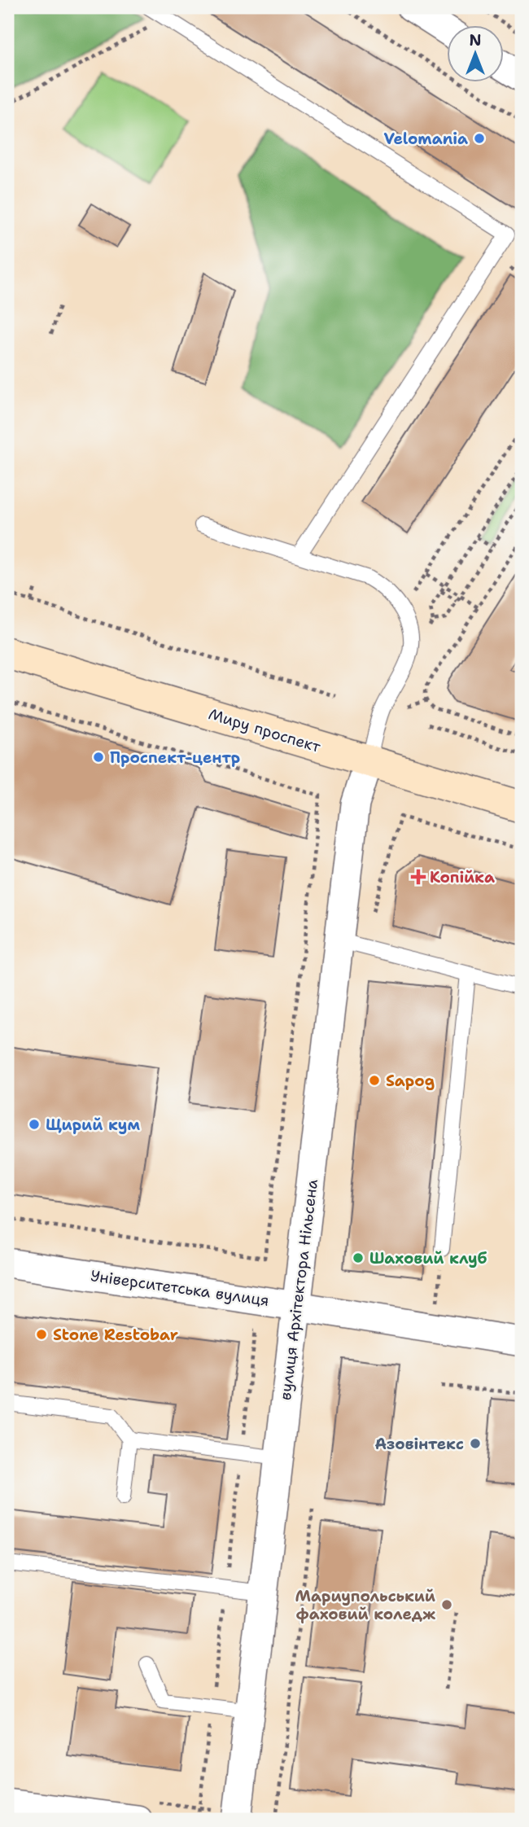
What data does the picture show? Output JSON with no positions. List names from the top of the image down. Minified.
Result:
{"streets":{"main road":["Миру проспект"],"street":["Університетська вулиця","вулиця Архітектора Нільсена"]},"crossings":[["Миру проспект","вулиця Архітектора Нільсена"],["Університетська вулиця","вулиця Архітектора Нільсена"]],"places":{"other":["Velomania","Проспект-центр","Sapog","Щирий кум","Шаховий клуб","Stone Restobar","Азовінтекс","Мариупольський фаховий коледж"],"health":["Копійка"]},"north":"top"}
